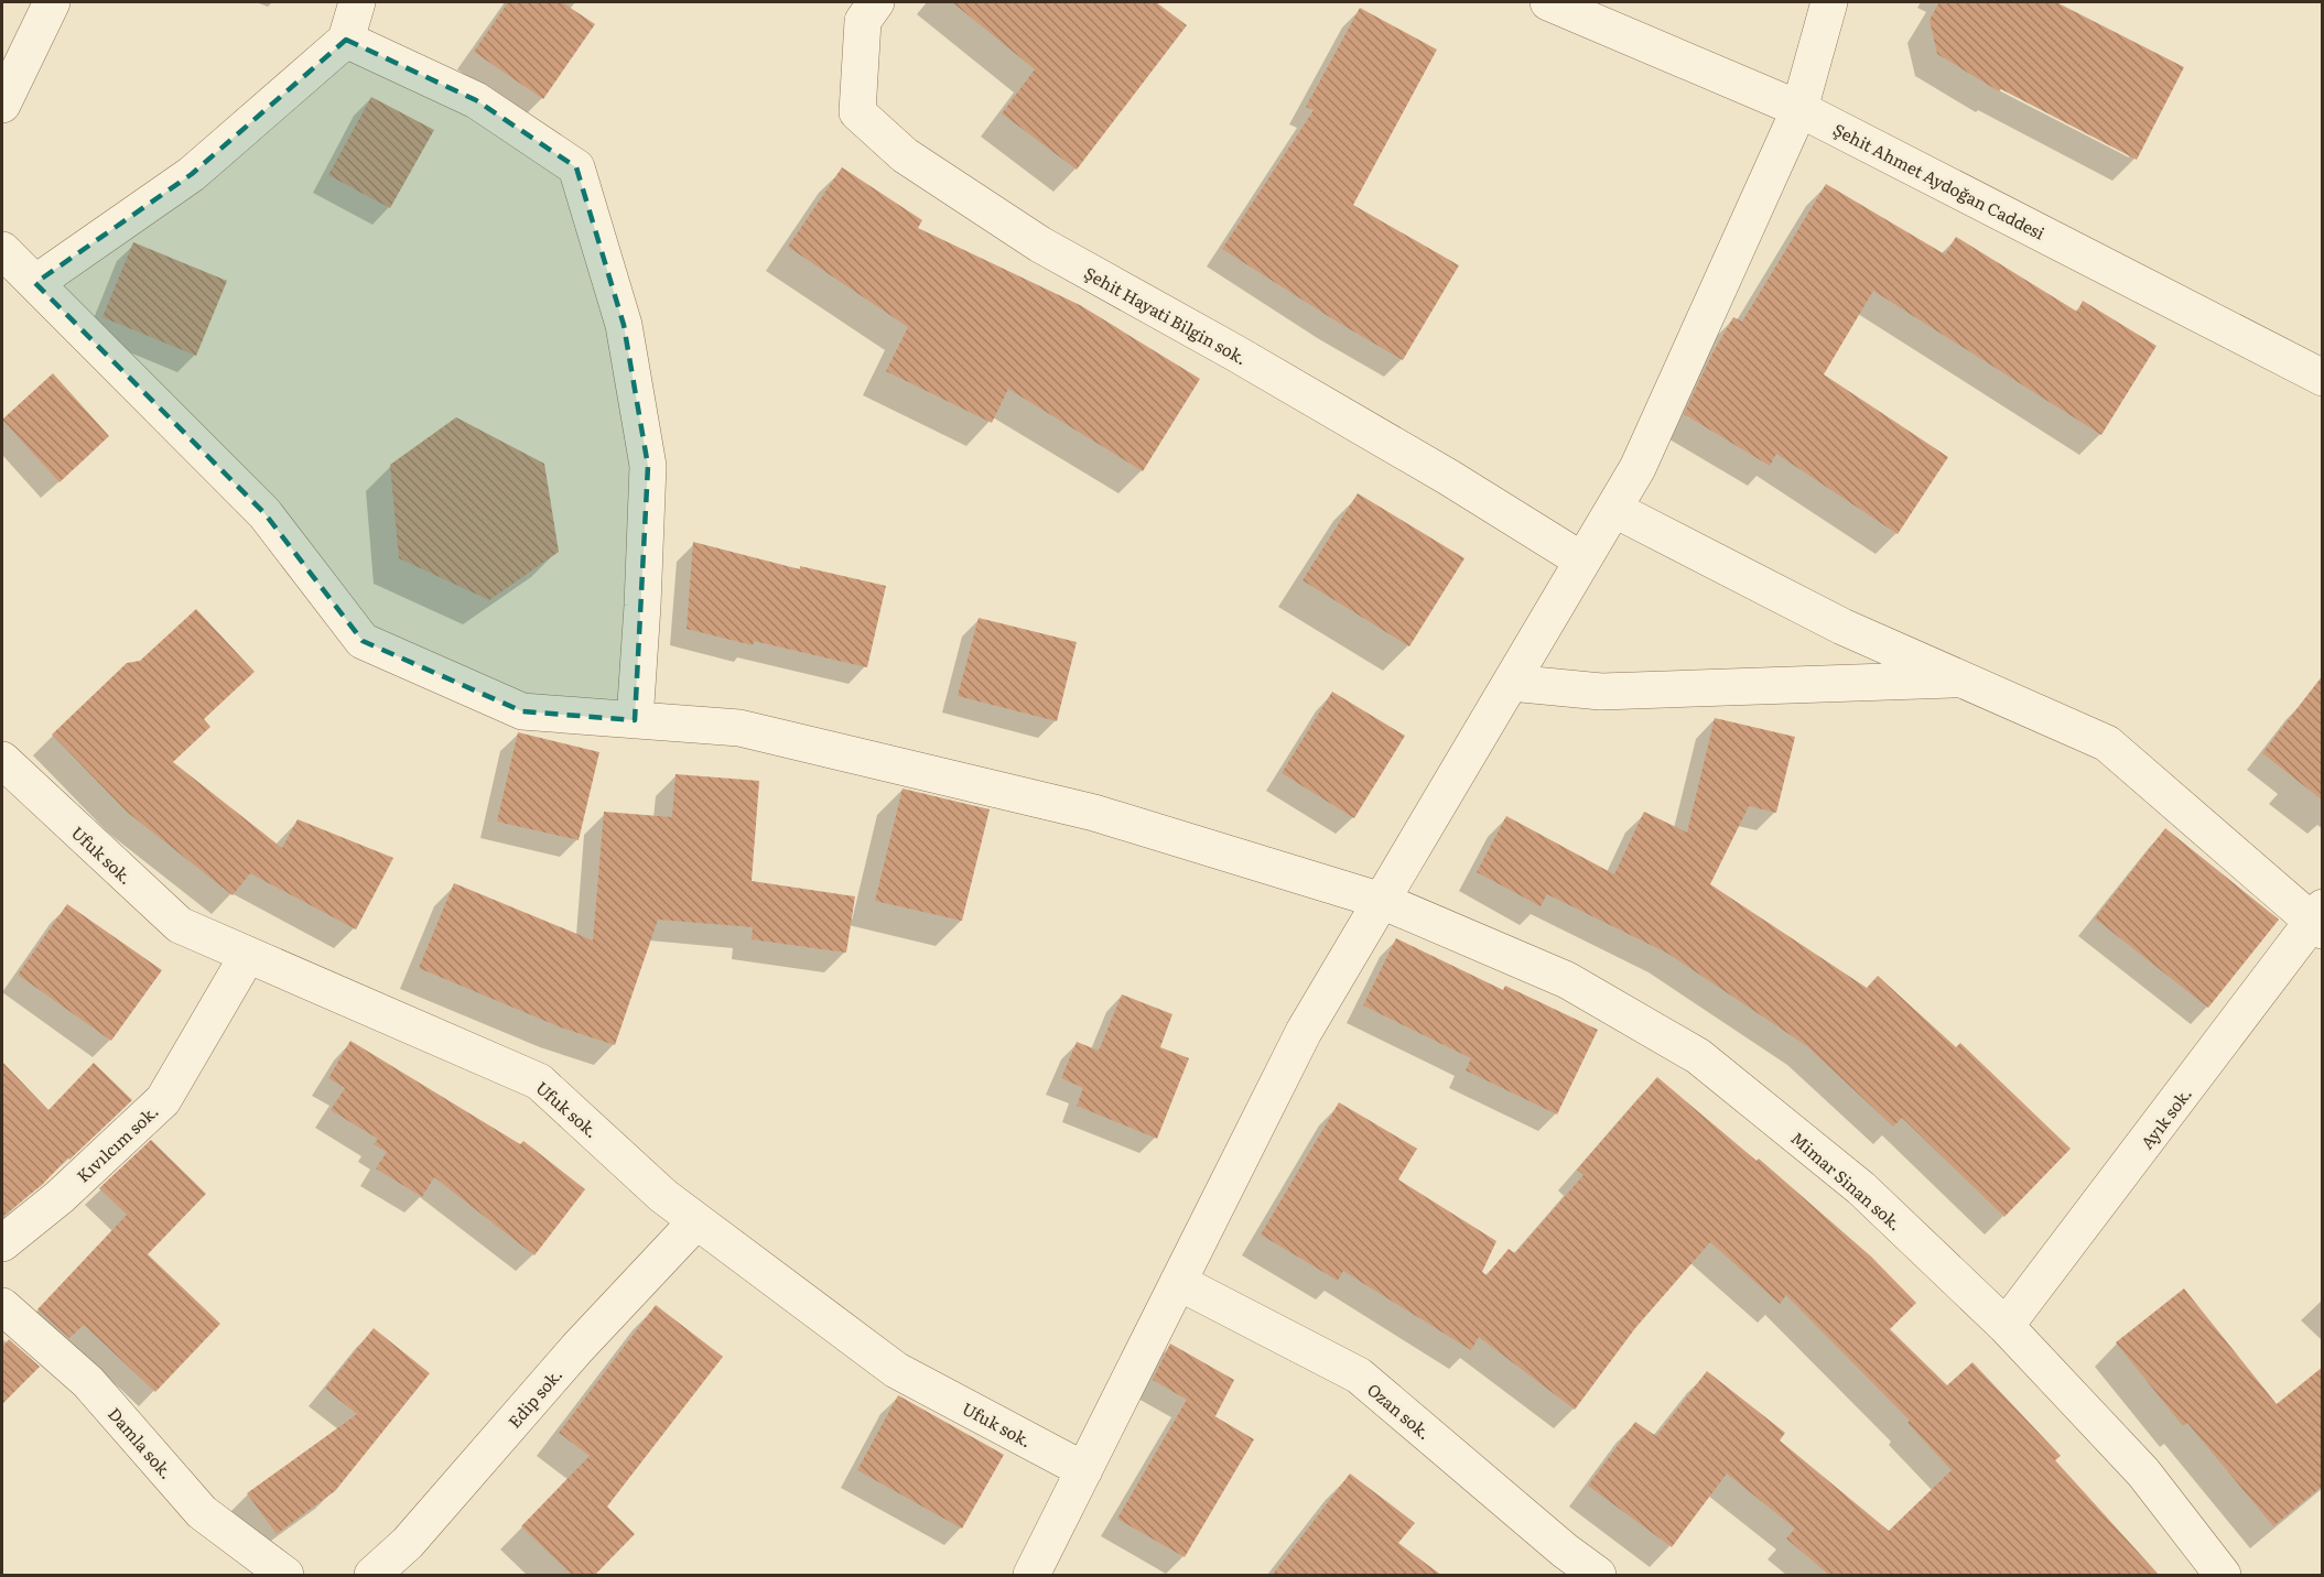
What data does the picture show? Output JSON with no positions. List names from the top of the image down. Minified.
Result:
{"streets":{"street":["Şehit Ahmet Aydoğan Caddesi","Şehit Hayati Bilgin sok.","Ufuk sok.","Ayık sok.","Kıvılcım sok.","Mimar Sinan sok.","Edip sok.","Ozan sok.","Damla sok."]},"crossings":[["Ufuk sok.","Kıvılcım sok."],["Ufuk sok.","Edip sok."],["Ayık sok.","Mimar Sinan sok."]]}
